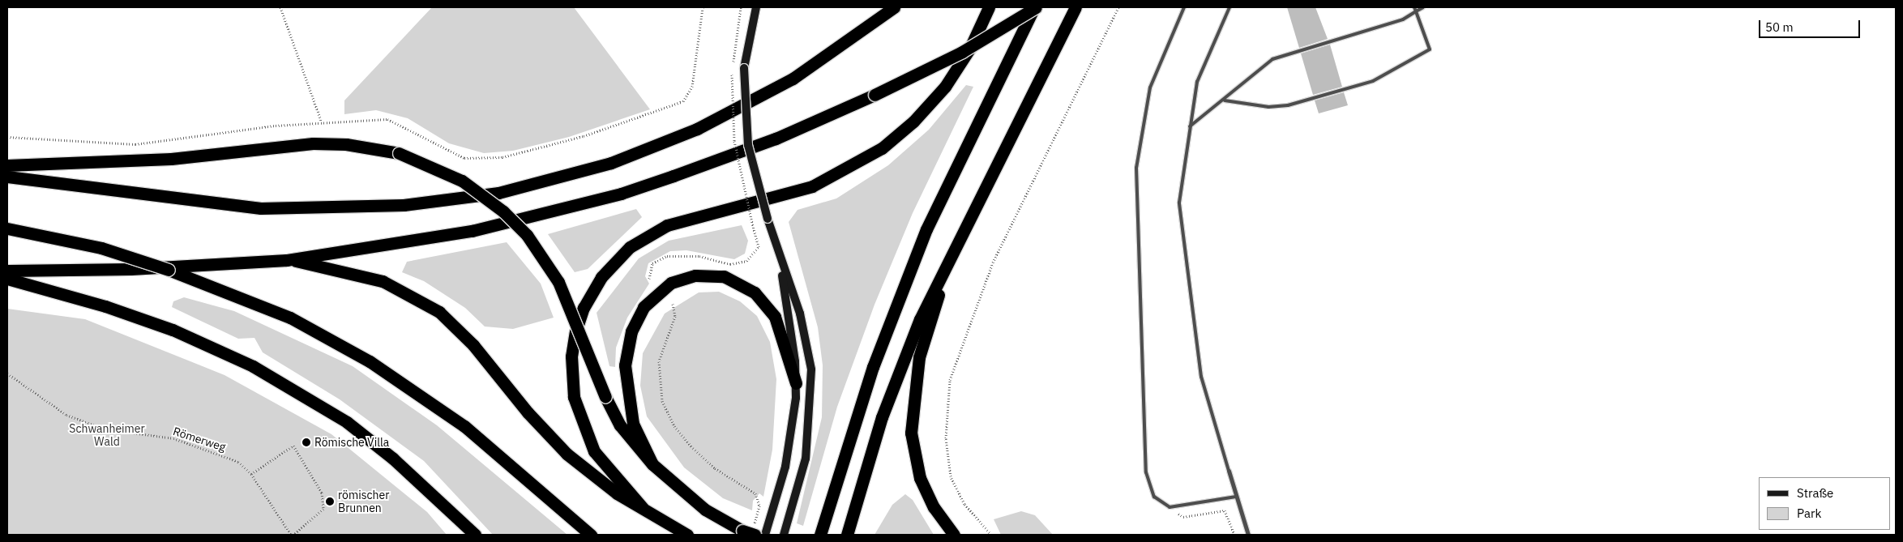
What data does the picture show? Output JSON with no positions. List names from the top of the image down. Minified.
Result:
{"streets":{"path":["Römerweg"]},"parks":["Schwanheimer Wald"],"places":["Römische Villa","römischer Brunnen"],"legend":["Straße","Park"],"scale_bar":"50 m"}
